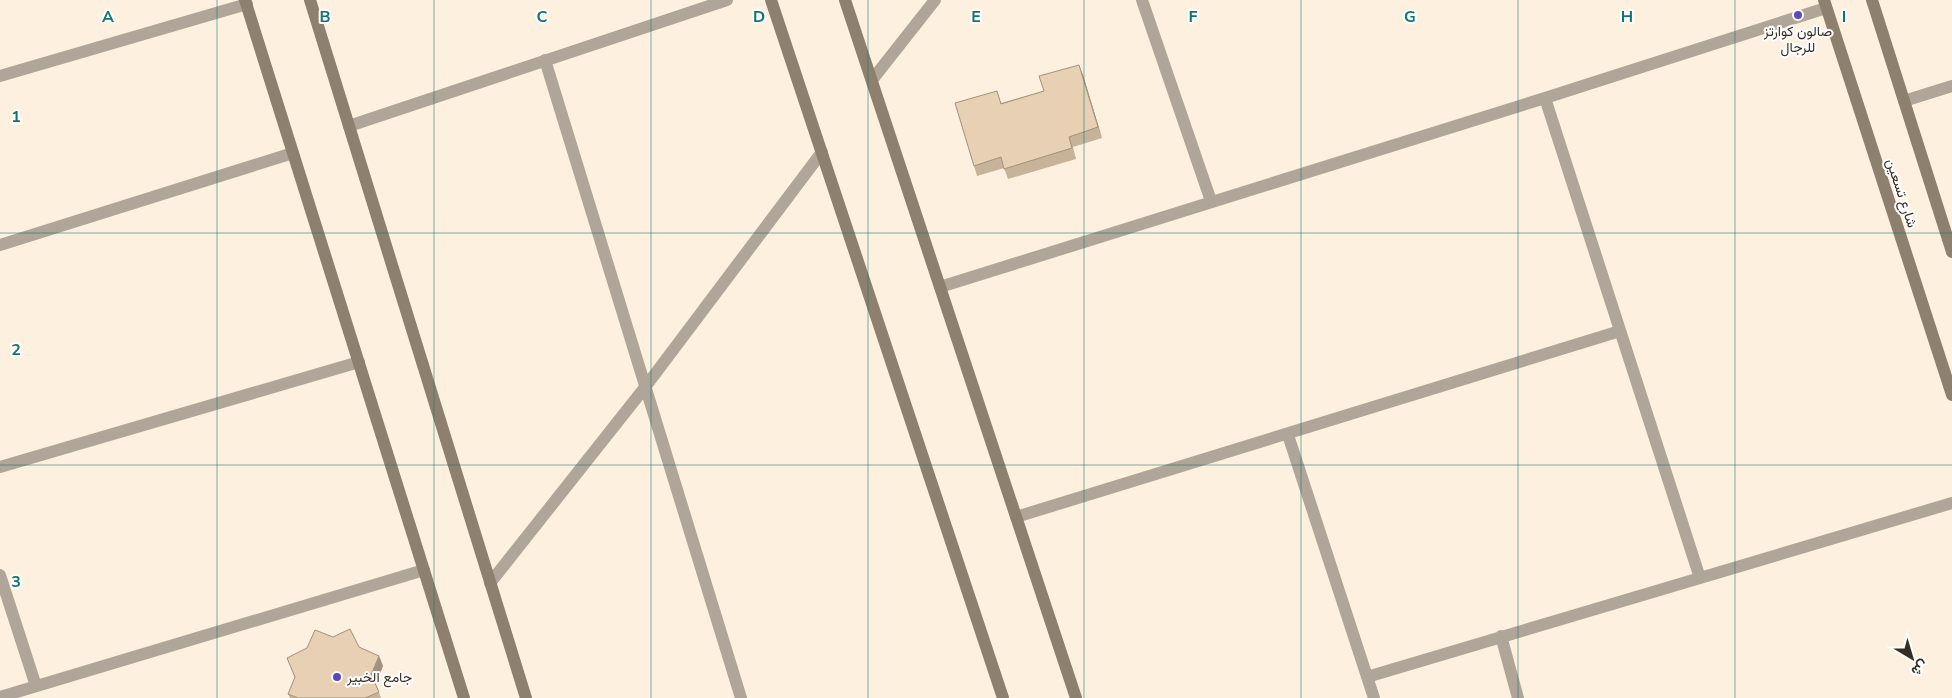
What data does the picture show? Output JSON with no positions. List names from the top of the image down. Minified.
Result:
{"streets":{"street":["شارع تسعين"]},"places":["صالون كوارتز للرجال","جامع الخبير"],"north":"bottom right","grid":{"columns":["A","B","C","D","E","F","G","H","I"],"rows":["1","2","3"]}}
